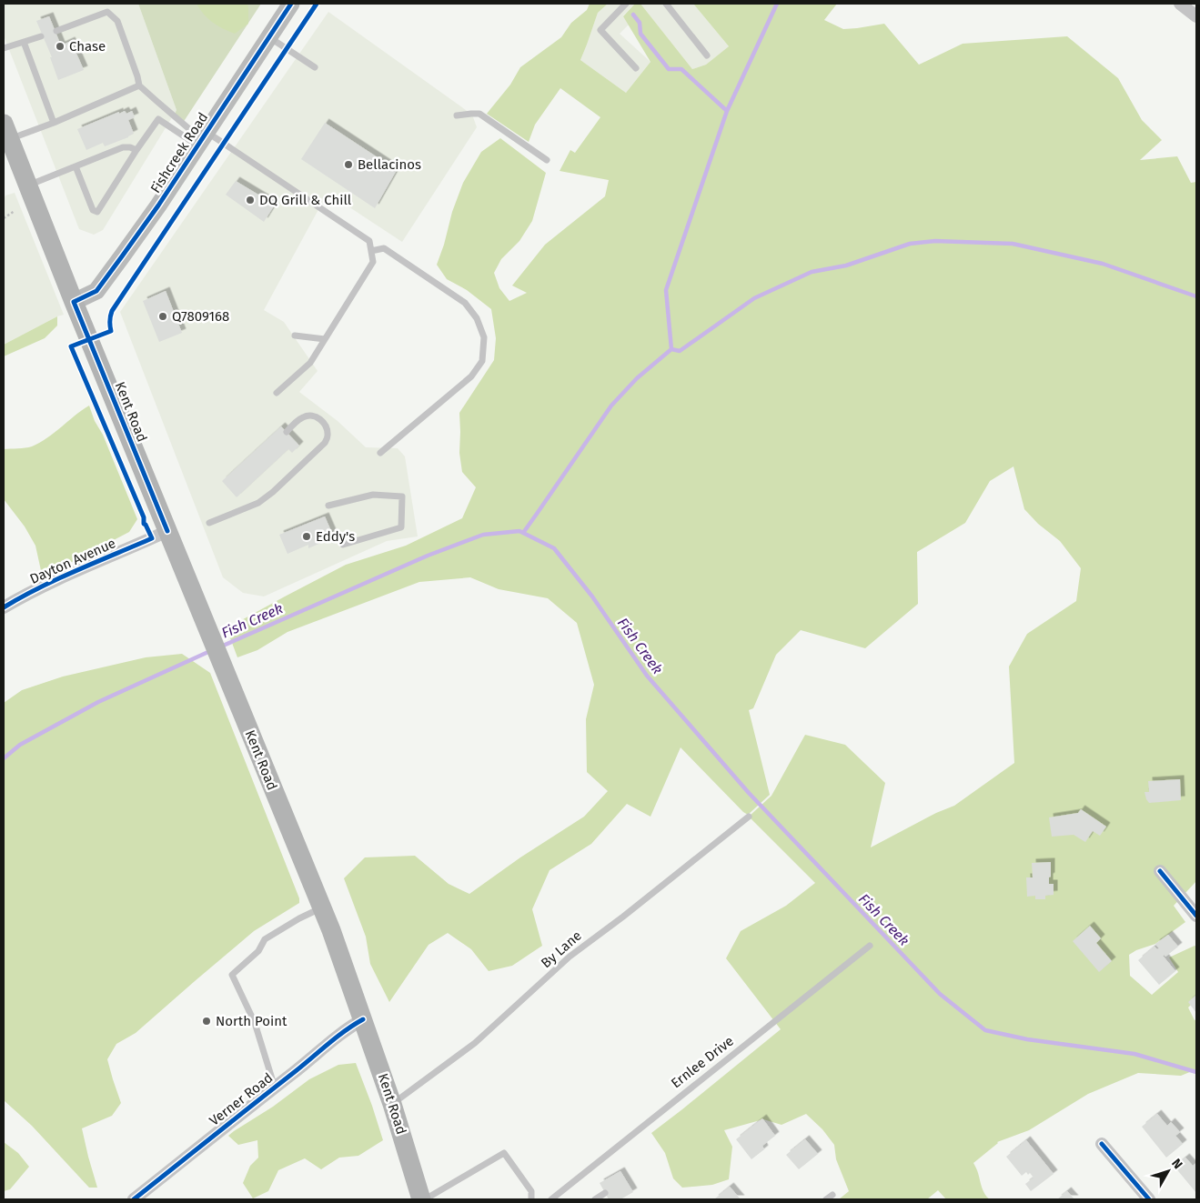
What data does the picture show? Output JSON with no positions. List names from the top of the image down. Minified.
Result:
{"streets":{"main road":["Fishcreek Road","Kent Road"],"street":["Dayton Avenue","Verner Road"],"lane":["By Lane","Ernlee Drive"]},"crossings":[["Fishcreek Road","Kent Road"],["Kent Road","Dayton Avenue"],["Kent Road","By Lane"],["Kent Road","Verner Road"]],"water":["Fish Creek"],"places":["Chase","Bellacinos","DQ Grill & Chill","Q7809168","Eddy's","North Point"],"north":"top right"}
